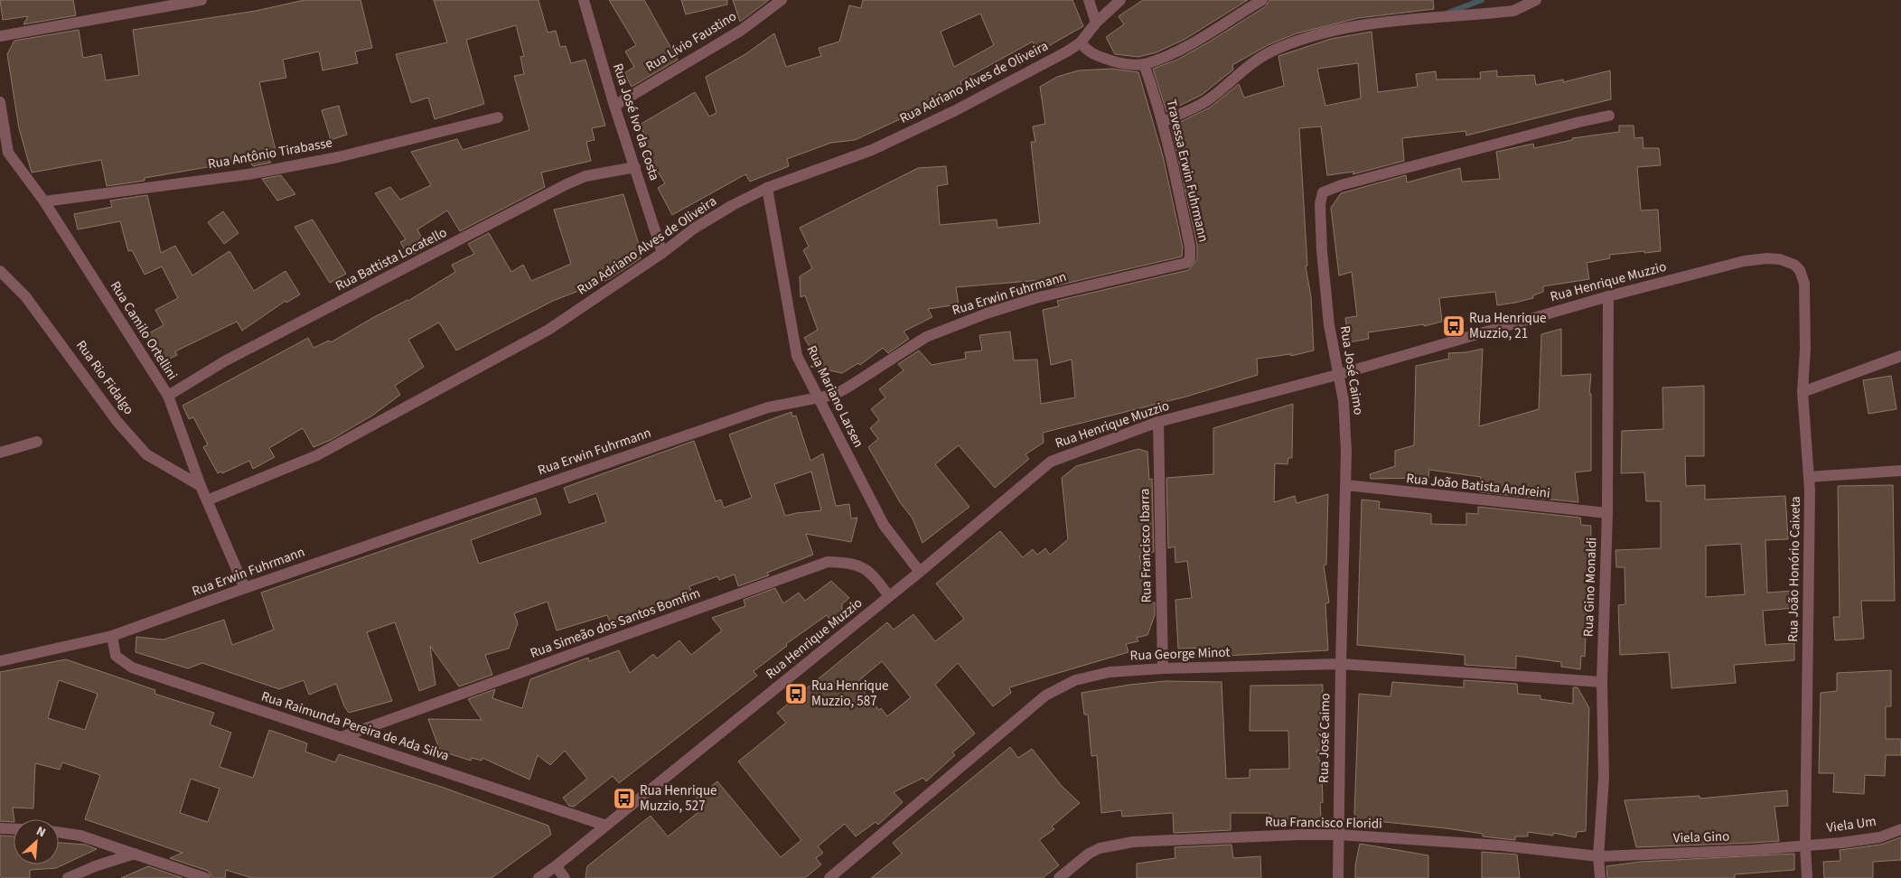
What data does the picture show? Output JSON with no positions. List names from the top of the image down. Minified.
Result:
{"streets":{"street":["Rua Lívio Faustino","Rua Adriano Alves de Oliveira","Rua José Ivo da Costa","Rua Antônio Tirabasse","Travessa Erwin Fuhrmann","Rua Battista Locatello","Rua Henrique Muzzio","Rua Erwin Fuhrmann","Rua Camilo Ortellini","Rua José Caimo","Rua Rio Fidalgo","Rua Mariano Larsen","Rua João Batista Andreini","Rua Francisco Ibarra","Rua João Honório Caixeta","Rua Gino Monaldi","Rua Simeão dos Santos Bomfim","Rua George Minot","Rua Raimunda Pereira de Ada Silva","Rua Francisco Floridi","Viela Um","Viela Gino"]},"crossings":[["Rua Lívio Faustino","Rua José Ivo da Costa"],["Rua Adriano Alves de Oliveira","Rua José Ivo da Costa"],["Rua Adriano Alves de Oliveira","Rua Camilo Ortellini"],["Rua Adriano Alves de Oliveira","Rua Mariano Larsen"],["Rua José Ivo da Costa","Rua Battista Locatello"],["Rua Antônio Tirabasse","Rua Camilo Ortellini"],["Travessa Erwin Fuhrmann","Rua Erwin Fuhrmann"],["Rua Battista Locatello","Rua Camilo Ortellini"],["Rua Henrique Muzzio","Rua José Caimo"],["Rua Henrique Muzzio","Rua Mariano Larsen"],["Rua Henrique Muzzio","Rua Francisco Ibarra"],["Rua Henrique Muzzio","Rua João Honório Caixeta"],["Rua Henrique Muzzio","Rua Gino Monaldi"],["Rua Henrique Muzzio","Rua Simeão dos Santos Bomfim"],["Rua Henrique Muzzio","Rua Raimunda Pereira de Ada Silva"],["Rua Erwin Fuhrmann","Rua Camilo Ortellini"],["Rua Erwin Fuhrmann","Rua Mariano Larsen"],["Rua Erwin Fuhrmann","Rua Raimunda Pereira de Ada Silva"],["Rua Camilo Ortellini","Rua Rio Fidalgo"],["Rua José Caimo","Rua João Batista Andreini"],["Rua José Caimo","Rua George Minot"],["Rua José Caimo","Rua Francisco Floridi"],["Rua João Batista Andreini","Rua Gino Monaldi"],["Rua Francisco Ibarra","Rua George Minot"],["Rua João Honório Caixeta","Viela Um"],["Rua João Honório Caixeta","Viela Gino"],["Rua Gino Monaldi","Rua George Minot"],["Rua Gino Monaldi","Rua Francisco Floridi"],["Rua Gino Monaldi","Viela Gino"],["Rua Simeão dos Santos Bomfim","Rua Raimunda Pereira de Ada Silva"],["Rua Francisco Floridi","Viela Gino"],["Viela Um","Viela Gino"]],"places":{"bus stop":["Rua Henrique Muzzio, 21","Rua Henrique Muzzio, 587","Rua Henrique Muzzio, 527"]},"north":"top right"}
